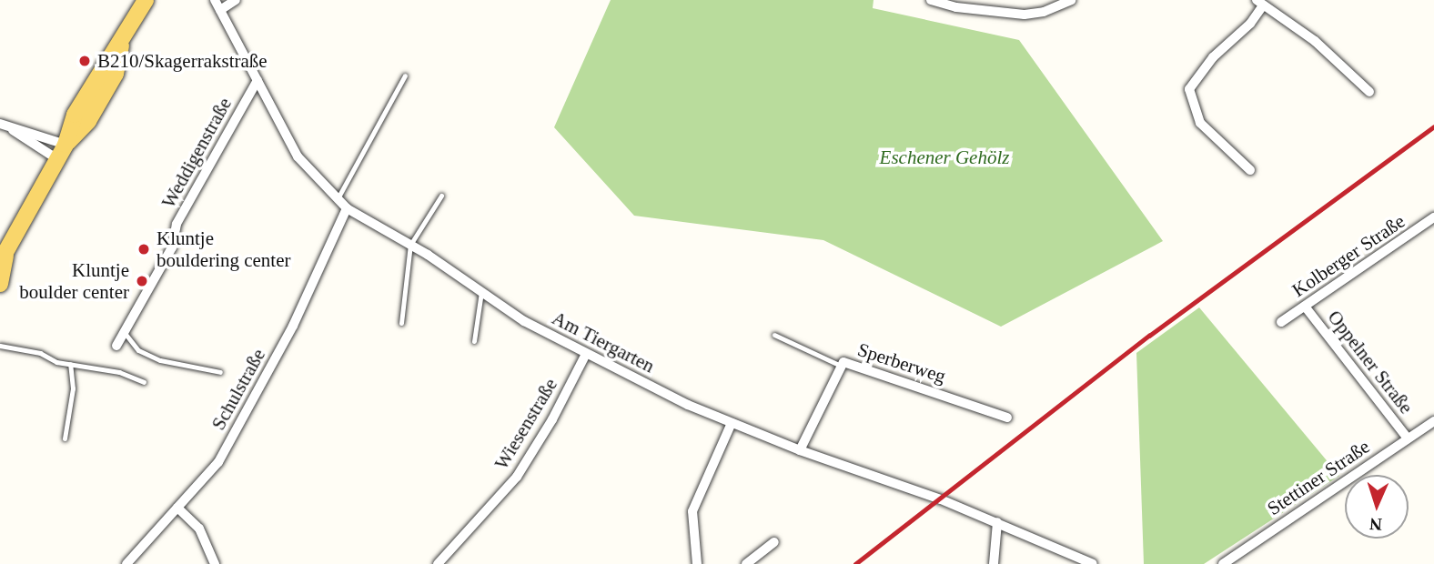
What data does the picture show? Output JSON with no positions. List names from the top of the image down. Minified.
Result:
{"streets":{"street":["Weddigenstraße","Kolberger Straße","Am Tiergarten","Oppelner Straße","Sperberweg","Schulstraße","Wiesenstraße","Stettiner Straße"]},"crossings":[["Weddigenstraße","Am Tiergarten"],["Kolberger Straße","Oppelner Straße"],["Am Tiergarten","Sperberweg"],["Am Tiergarten","Schulstraße"],["Am Tiergarten","Wiesenstraße"],["Oppelner Straße","Stettiner Straße"]],"parks":["Eschener Gehölz"],"places":["B210/Skagerrakstraße","Kluntje bouldering center","Kluntje boulder center"],"north":"bottom"}
